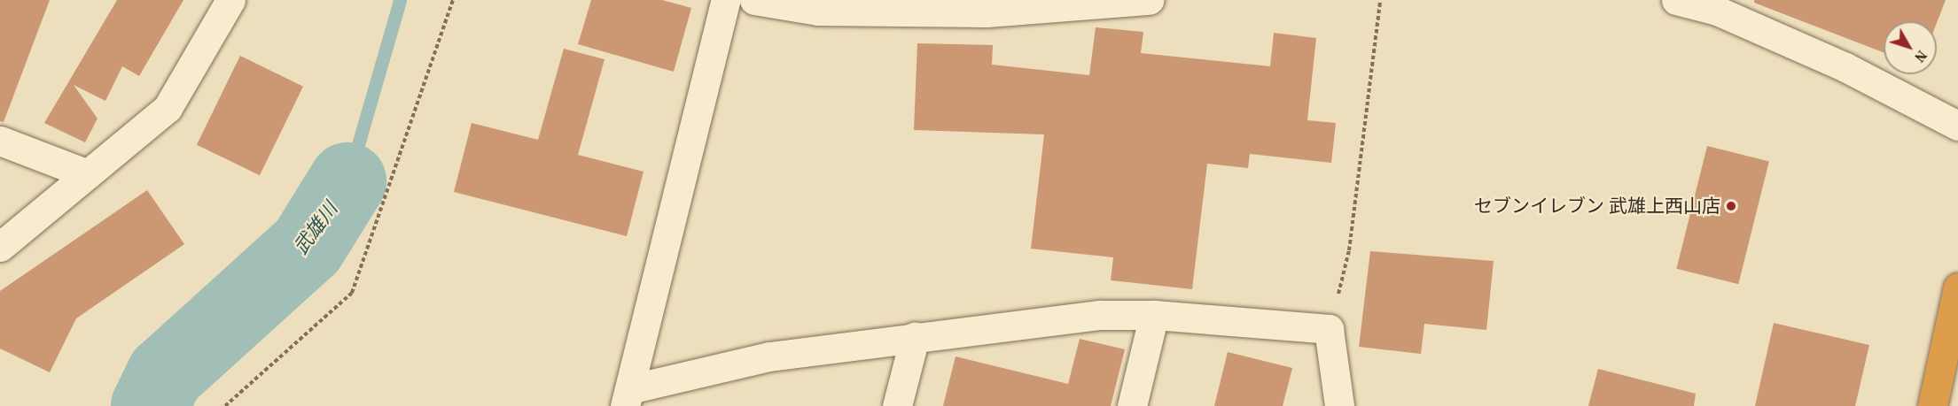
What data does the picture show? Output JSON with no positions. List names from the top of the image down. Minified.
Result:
{"water":["武雄川"],"places":["セブンイレブン 武雄上西山店"],"north":"bottom right"}
